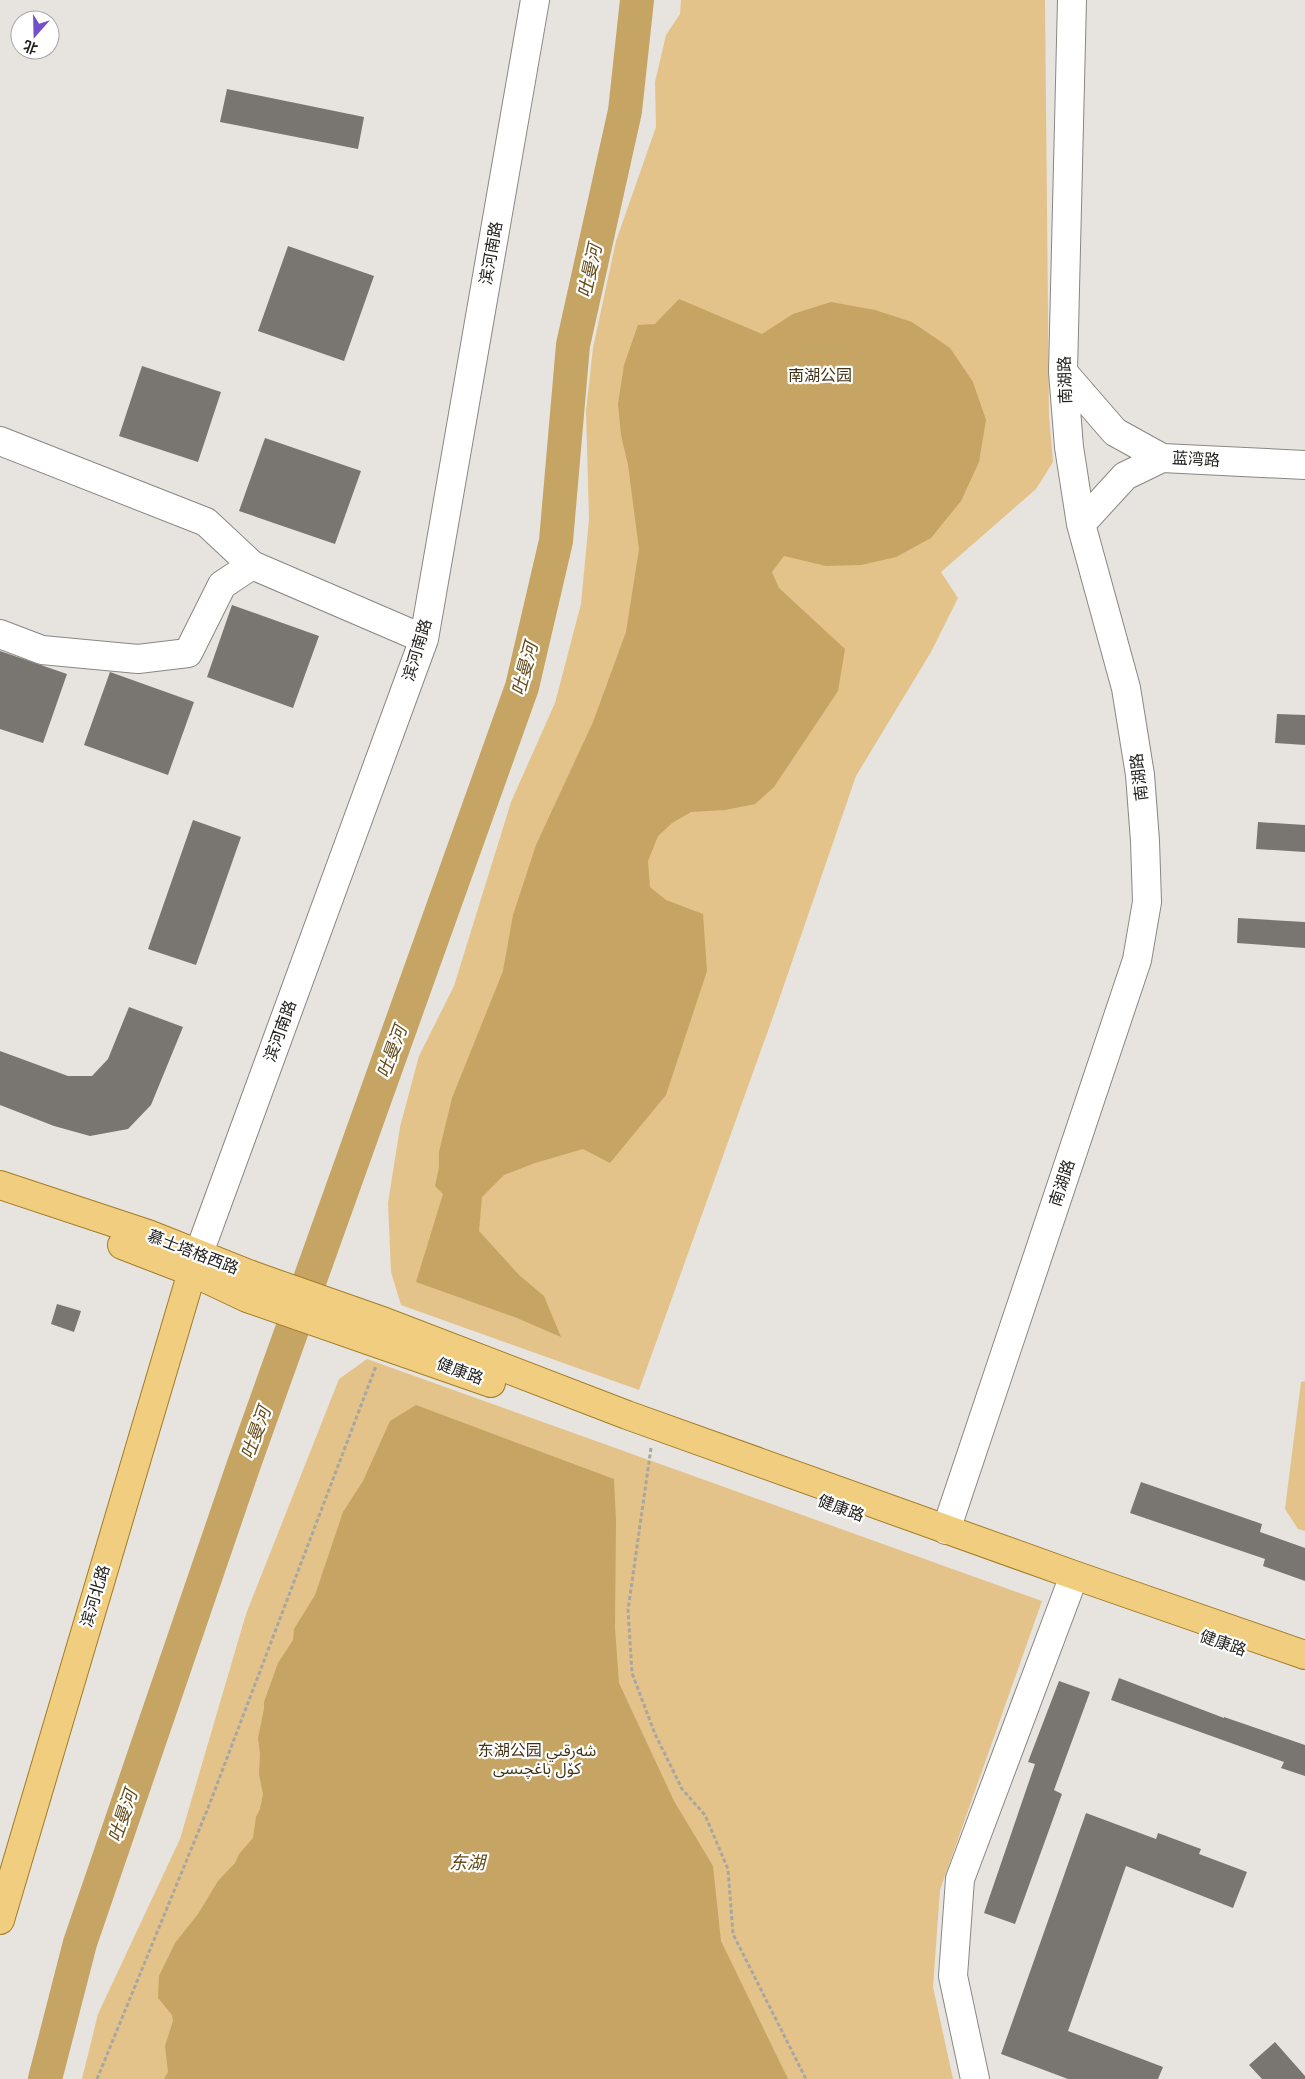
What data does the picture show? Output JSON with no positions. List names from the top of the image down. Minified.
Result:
{"streets":{"main road":["慕士塔格西路","健康路","滨河北路"],"street":["滨河南路","南湖路","蓝湾路"]},"crossings":[["滨河南路","慕士塔格西路"],["滨河南路","滨河北路"],["南湖路","蓝湾路"],["南湖路","健康路"],["慕士塔格西路","健康路"],["慕士塔格西路","滨河北路"]],"water":["吐曼河","东湖"],"parks":["南湖公园","东湖公园 شەرقىي كۆل باغچىسى"],"north":"bottom"}
